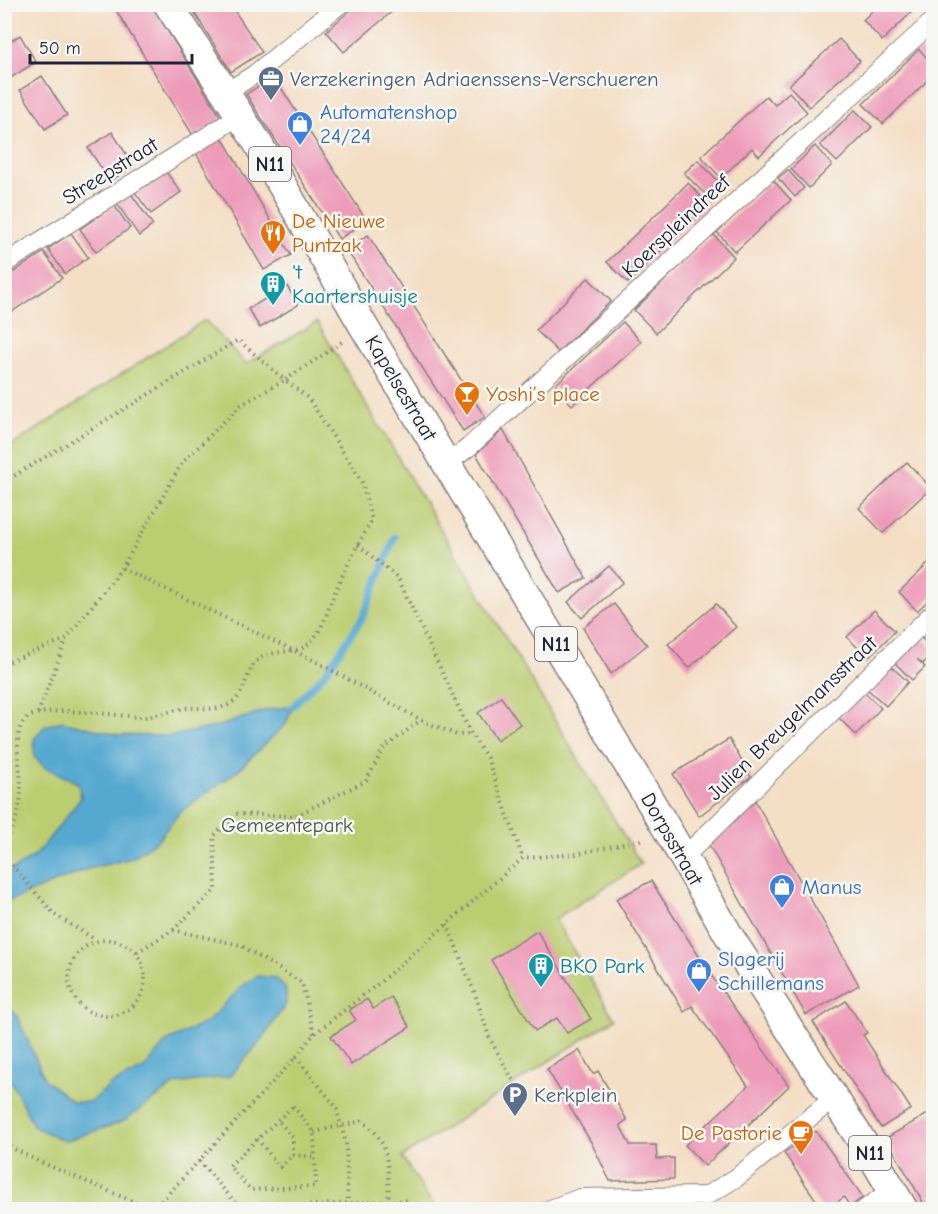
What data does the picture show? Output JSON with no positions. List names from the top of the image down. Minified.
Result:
{"streets":{"main road":["N11","Kapelsestraat","Dorpsstraat"],"street":["Streepstraat","Koerspleindreef","Julien Breugelmansstraat"]},"crossings":[["Streepstraat","Kapelsestraat"],["Koerspleindreef","Kapelsestraat"],["Koerspleindreef","Dorpsstraat"],["Kapelsestraat","Dorpsstraat"],["Julien Breugelmansstraat","Dorpsstraat"]],"parks":["Gemeentepark"],"places":{"office":["Verzekeringen Adriaenssens-Verschueren"],"shop":["Automatenshop 24/24","Manus","Slagerij Schillemans"],"restaurant":["De Nieuwe Puntzak"],"building":["'t Kaartershuisje","BKO Park"],"bar":["Yoshi’s place"],"parking":["Kerkplein"],"cafe":["De Pastorie"]},"scale_bar":"50 m"}
